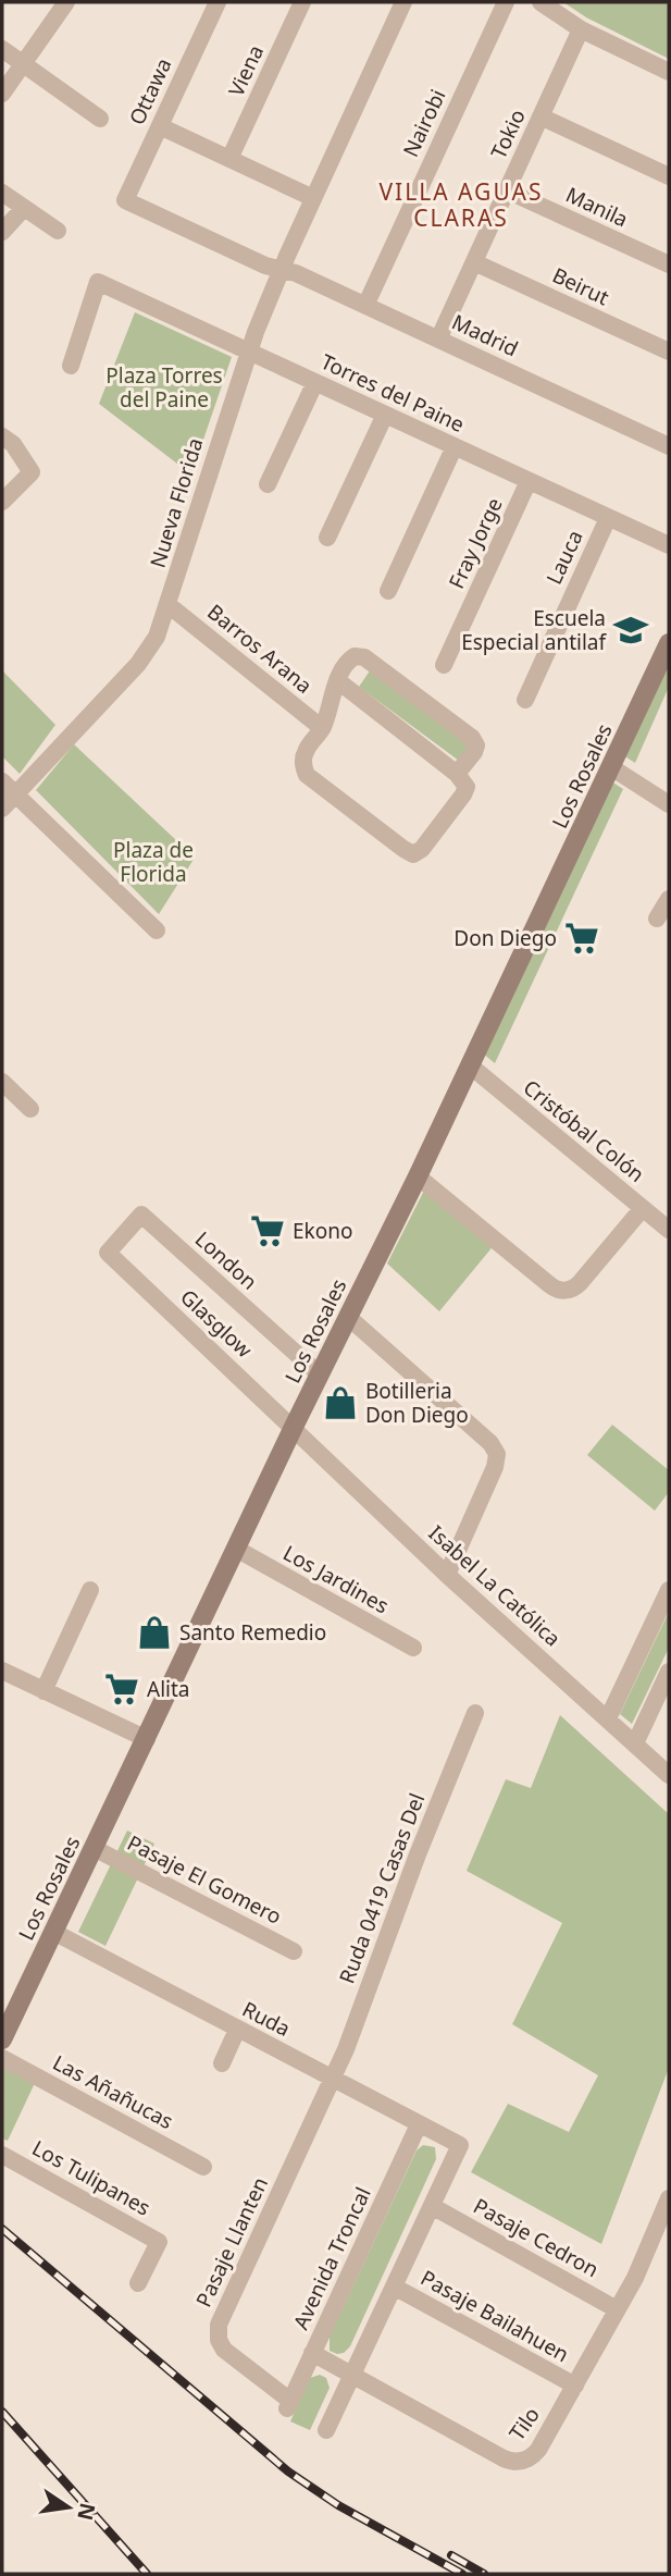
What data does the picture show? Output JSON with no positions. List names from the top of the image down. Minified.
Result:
{"streets":{"street":["Viena","Ottawa","Nairobi","Tokio","Manila","Beirut","Madrid","Torres del Paine","Nueva Florida","Fray Jorge","Lauca","Barros Arana","Los Rosales","Cristóbal Colón","London","Glasglow","Los Jardines","Isabel La Católica","Pasaje El Gomero","Ruda 0419 Casas Del","Ruda","Las Añañucas","Los Tulipanes","Pasaje Cedron","Pasaje Llanten","Avenida Troncal","Pasaje Bailahuen","Tilo"]},"crossings":[["Ottawa","Madrid"],["Nairobi","Madrid"],["Tokio","Manila"],["Tokio","Beirut"],["Tokio","Madrid"],["Madrid","Nueva Florida"],["Torres del Paine","Nueva Florida"],["Torres del Paine","Fray Jorge"],["Torres del Paine","Lauca"],["Nueva Florida","Barros Arana"],["Los Rosales","Cristóbal Colón"],["Los Rosales","London"],["Los Rosales","Glasglow"],["Los Rosales","Los Jardines"],["Los Rosales","Isabel La Católica"],["Los Rosales","Pasaje El Gomero"],["Los Rosales","Ruda"],["London","Glasglow"],["Glasglow","Isabel La Católica"],["Ruda 0419 Casas Del","Ruda"],["Ruda 0419 Casas Del","Pasaje Llanten"],["Ruda","Pasaje Cedron"],["Ruda","Pasaje Llanten"],["Ruda","Avenida Troncal"],["Pasaje Cedron","Tilo"],["Pasaje Llanten","Avenida Troncal"],["Avenida Troncal","Tilo"],["Pasaje Bailahuen","Tilo"]],"districts":["VILLA AGUAS CLARAS"],"parks":["Plaza Torres del Paine","Plaza de Florida"],"places":{"school or university":["Escuela Especial antilaf"],"supermarket":["Don Diego","Ekono","Alita"],"shop":["Botilleria Don Diego","Santo Remedio"]},"north":"right"}
